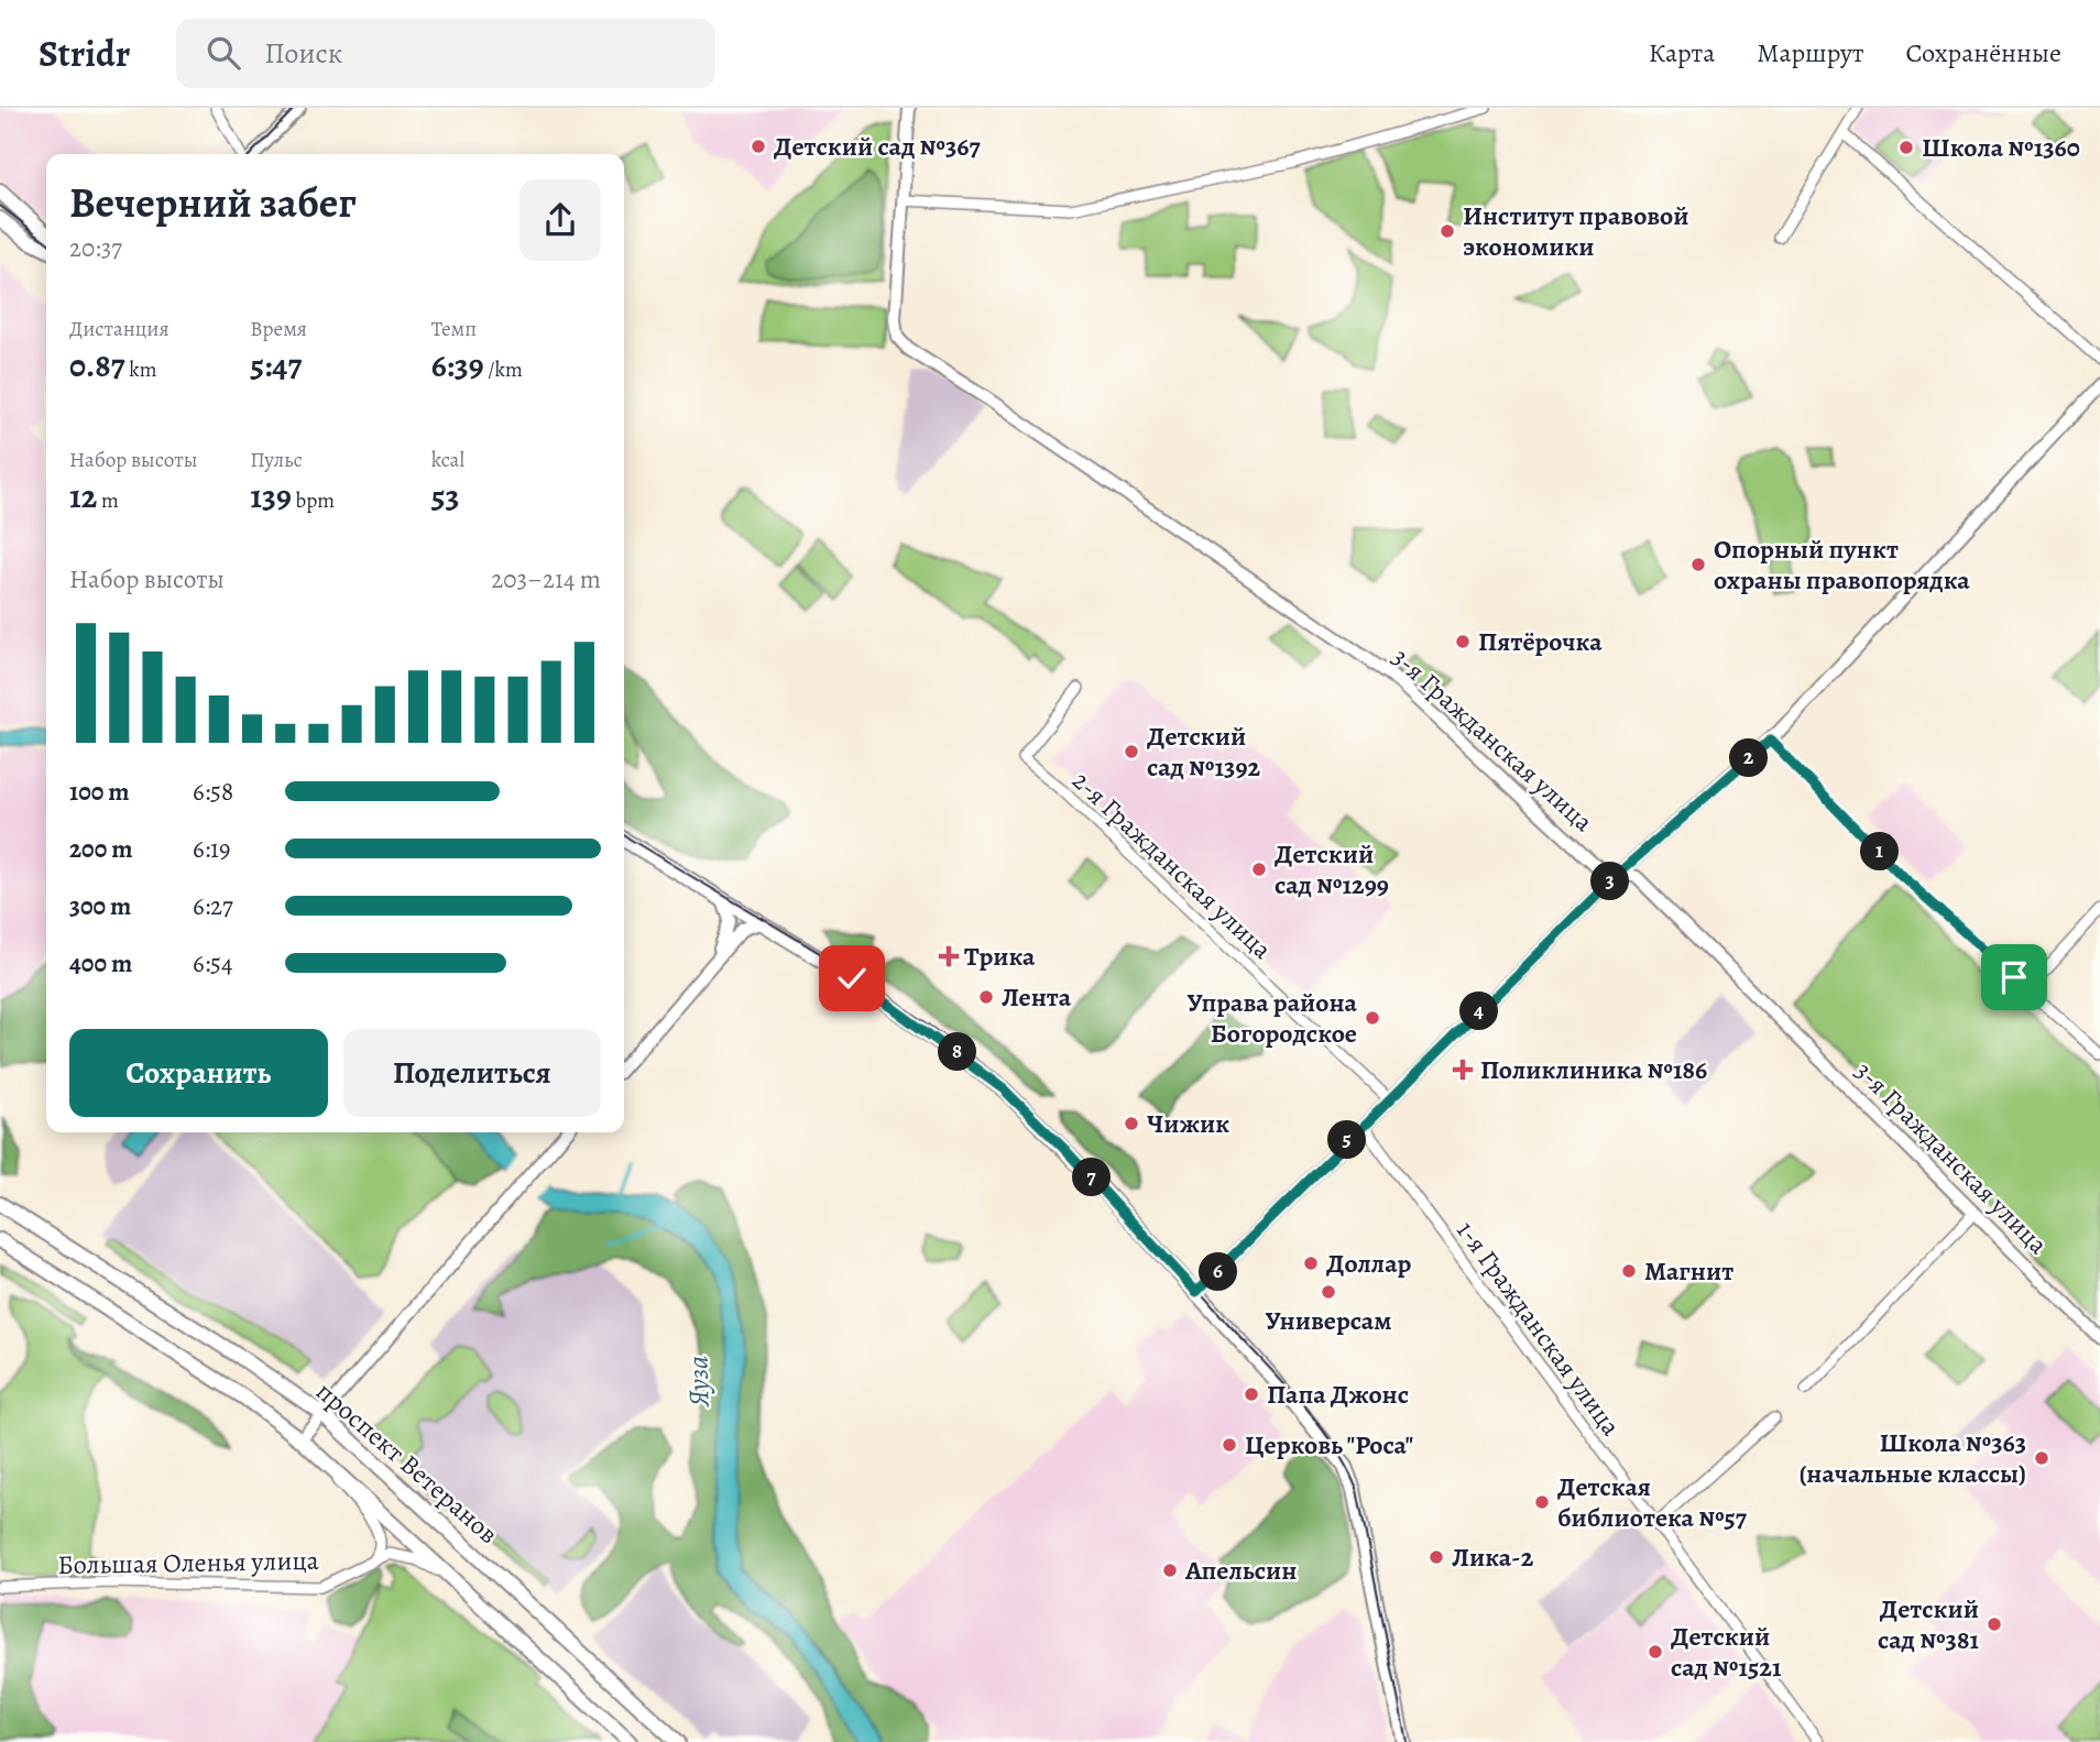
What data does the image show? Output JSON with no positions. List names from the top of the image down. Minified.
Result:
{"streets":{"main road":["проспект Ветеранов"],"street":["3-я Гражданская улица","2-я Гражданская улица","1-я Гражданская улица","Большая Оленья улица"]},"crossings":[["проспект Ветеранов","Большая Оленья улица"]],"water":["Яуза"],"places":{"other":["Детский сад №367","Школа №1360","Институт правовой экономики","Опорный пункт охраны правопорядка","Пятёрочка","Детский сад №1392","Детский сад №1299","Лента","Управа района Богородское","Чижик","Доллар","Магнит","Универсам","Папа Джонс","Церковь \"Роса\"","Школа №363 (начальные классы)","Детская библиотека №57","Лика-2","Апельсин","Детский сад №381","Детский сад №1521"],"health":["Трика","Поликлиника №186"]},"page":{"header":"Stridr","search":"Поиск","nav":["Карта","Маршрут","Сохранённые"],"heading":["Вечерний забег","20:37"],"stats":[["Дистанция","0.87 km"],["Время","5:47"],["Темп","6:39 /km"],["Набор высоты","12 m"],["Пульс","139 bpm"],["kcal","53"]],"chart":["Набор высоты","203–214 m"],"pins":["2","1","3","4","8","5","7","6"],"list":[{"name":"100 m","note":"6:58"},{"name":"200 m","note":"6:19"},{"name":"300 m","note":"6:27"},{"name":"400 m","note":"6:54"}],"buttons":["Сохранить","Поделиться"]}}
